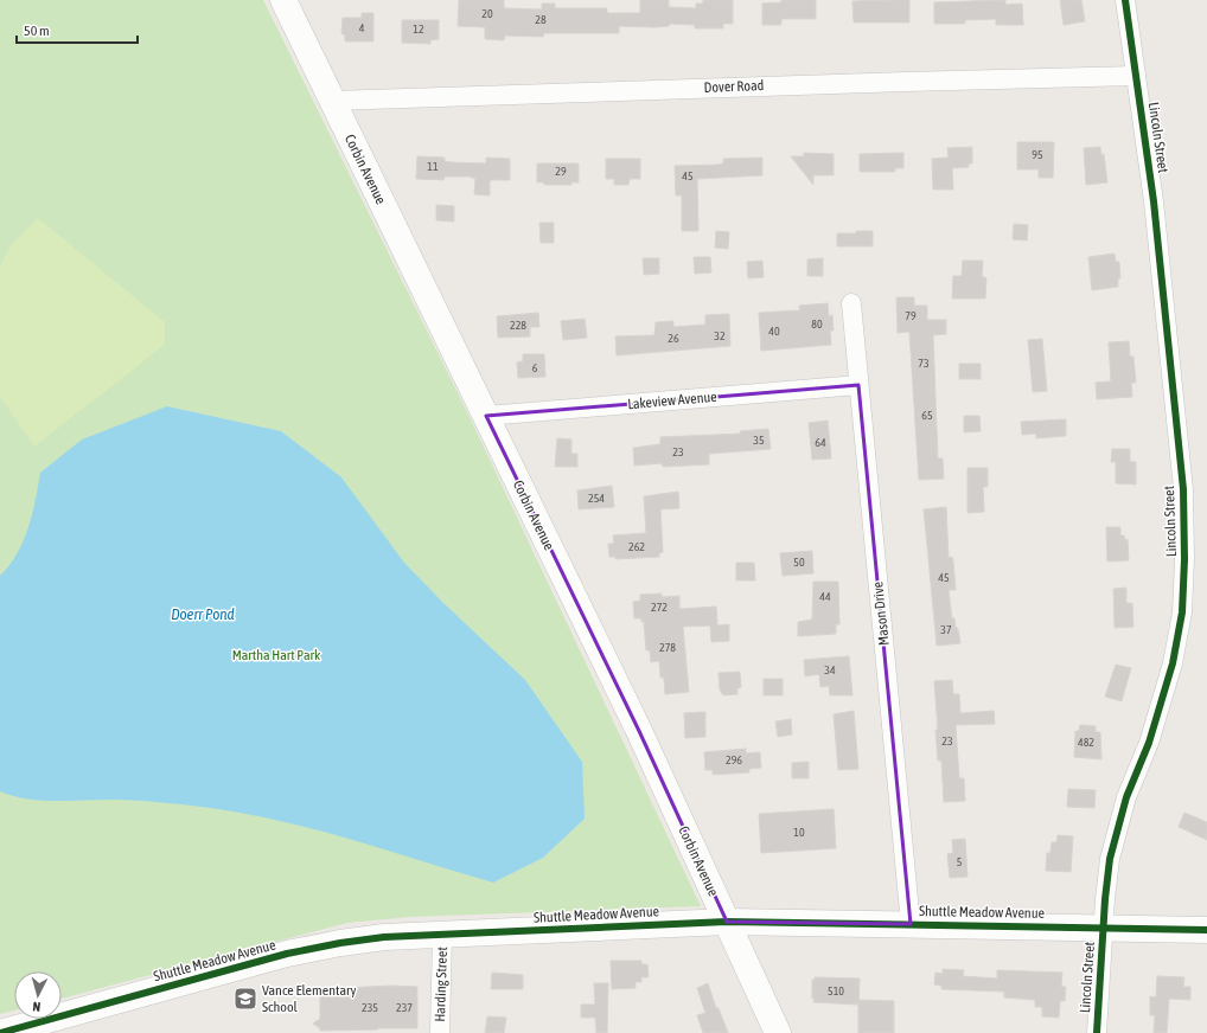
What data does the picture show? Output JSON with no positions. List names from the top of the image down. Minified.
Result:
{"streets":{"street":["Dover Road","Lincoln Street","Corbin Avenue","Lakeview Avenue","Mason Drive","Shuttle Meadow Avenue","Harding Street"]},"crossings":[["Dover Road","Lincoln Street"],["Dover Road","Corbin Avenue"],["Lincoln Street","Shuttle Meadow Avenue"],["Corbin Avenue","Lakeview Avenue"],["Corbin Avenue","Shuttle Meadow Avenue"],["Lakeview Avenue","Mason Drive"],["Mason Drive","Shuttle Meadow Avenue"],["Shuttle Meadow Avenue","Harding Street"]],"water":["Doerr Pond"],"parks":["Martha Hart Park"],"places":{"school or university":["Vance Elementary School"]},"house_numbers":["20","28","4","12","95","11","29","45","79","80","228","40","32","26","73","6","65","35","64","23","254","262","50","45","44","272","37","278","34","23","482","296","10","5","510","235","237"],"scale_bar":"50 m","north":"bottom"}
